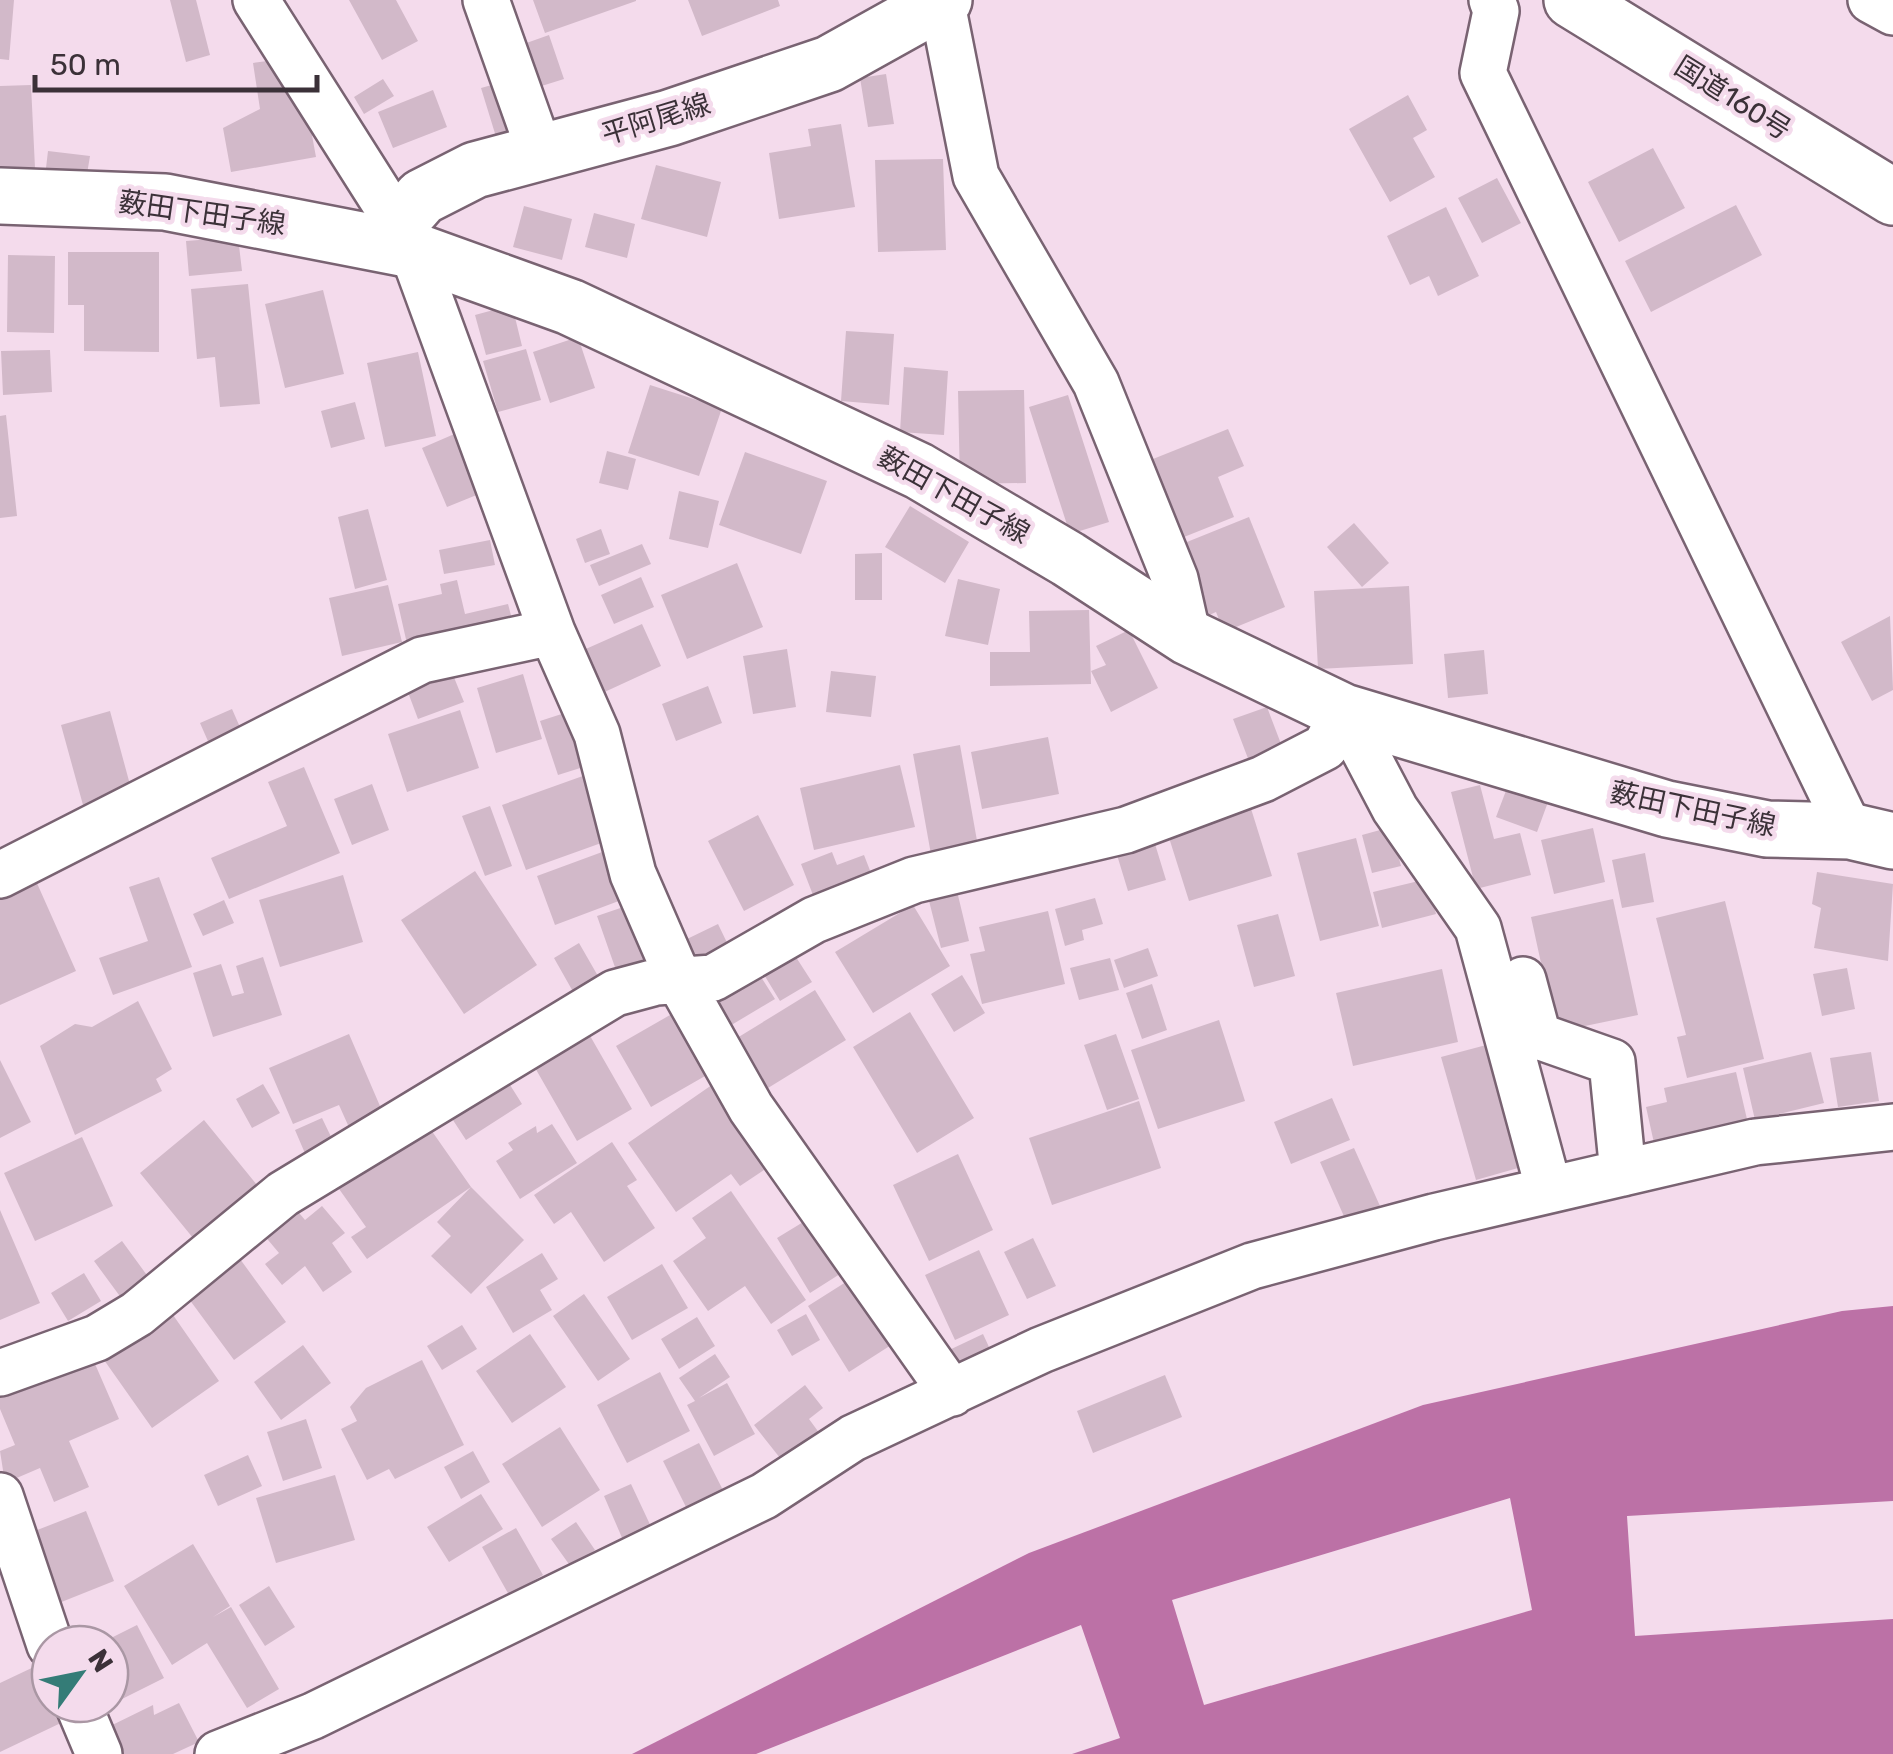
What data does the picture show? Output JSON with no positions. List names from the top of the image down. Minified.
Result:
{"streets":{"main road":["国道160号","平阿尾線","薮田下田子線"]},"crossings":[["平阿尾線","薮田下田子線"]],"scale_bar":"50 m","north":"top right"}
